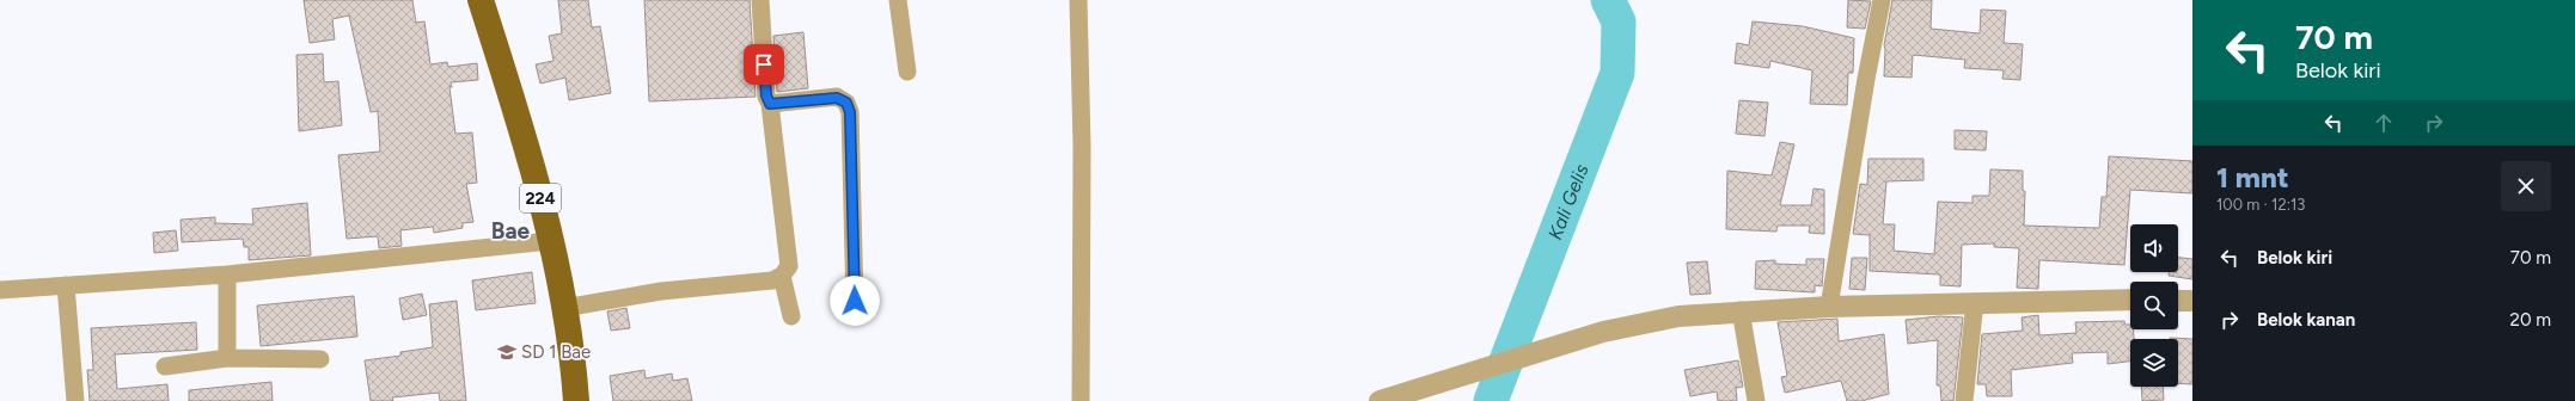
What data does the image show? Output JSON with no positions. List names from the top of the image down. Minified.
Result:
{"streets":{"main road":["224"]},"districts":["Bae"],"water":["Kali Gelis"],"places":{"school or university":["SD 1 Bae"]},"page":{"turn":["70 m","Belok kiri"],"heading":["1 mnt","100 m · 12:13"],"list":[{"name":"Belok kiri","value":"70 m"},{"name":"Belok kanan","value":"20 m"}]}}
